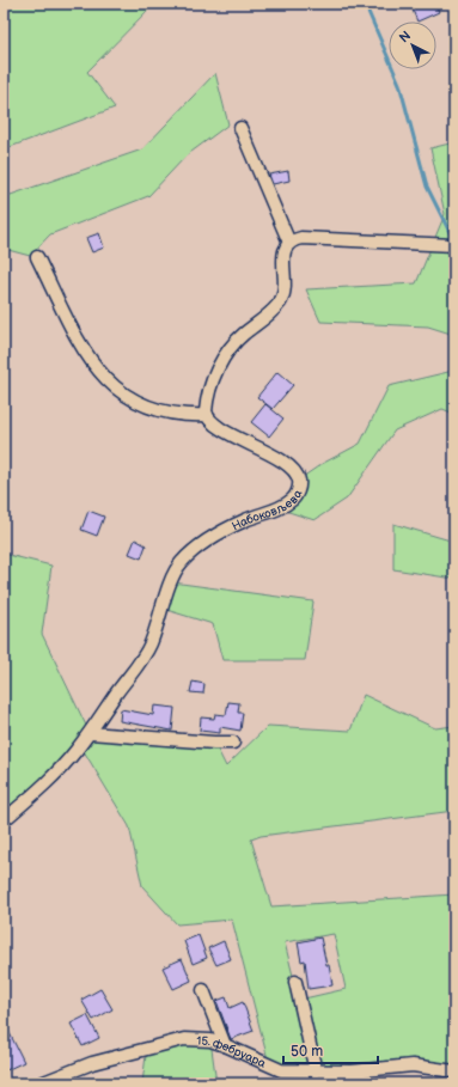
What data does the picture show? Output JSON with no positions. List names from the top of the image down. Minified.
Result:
{"streets":{"street":["Набоковљева","15. фебруара"]},"scale_bar":"50 m","north":"top left"}
